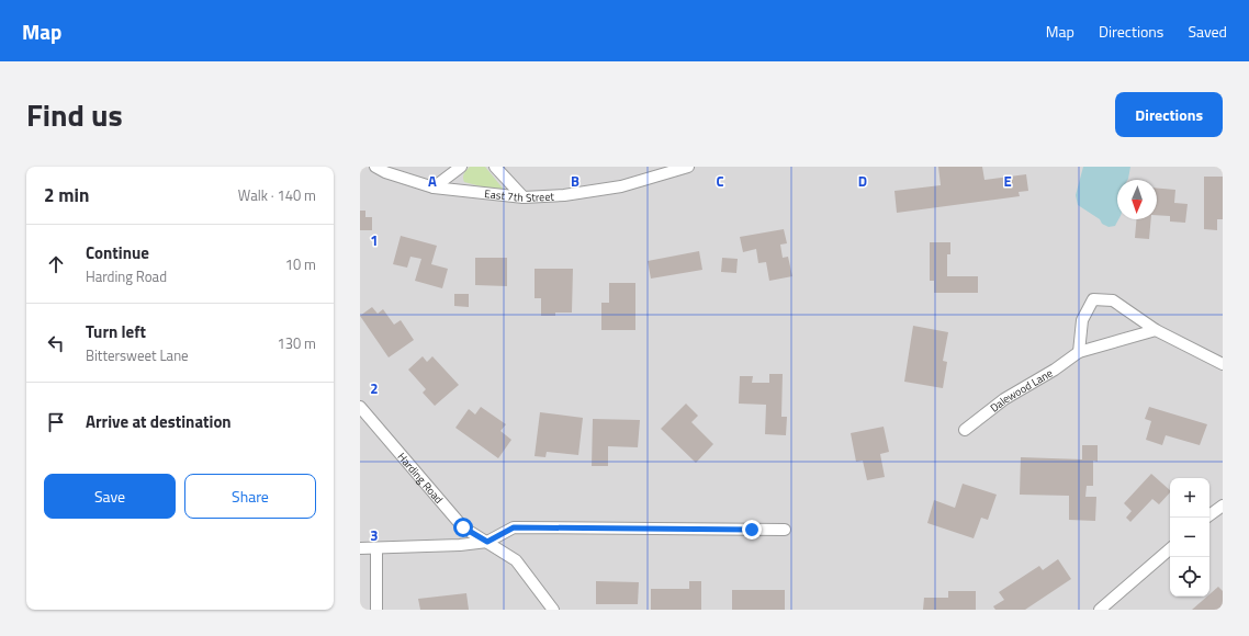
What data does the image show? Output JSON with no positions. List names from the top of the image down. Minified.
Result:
{"streets":{"street":["East 7th Street","Dalewood Lane","Harding Road"]},"north":"bottom","page":{"header":"Map","nav":["Map","Directions","Saved"],"title":"Find us","buttons":["Directions",["Save","Share"]],"heading":["2 min","Walk · 140 m"],"list":[["Continue","Harding Road","10 m"],["Turn left","Bittersweet Lane","130 m"],"Arrive at destination"],"map_buttons":["+","−"]},"grid":{"columns":["A","B","C","D","E"],"rows":["1","2","3"]}}
